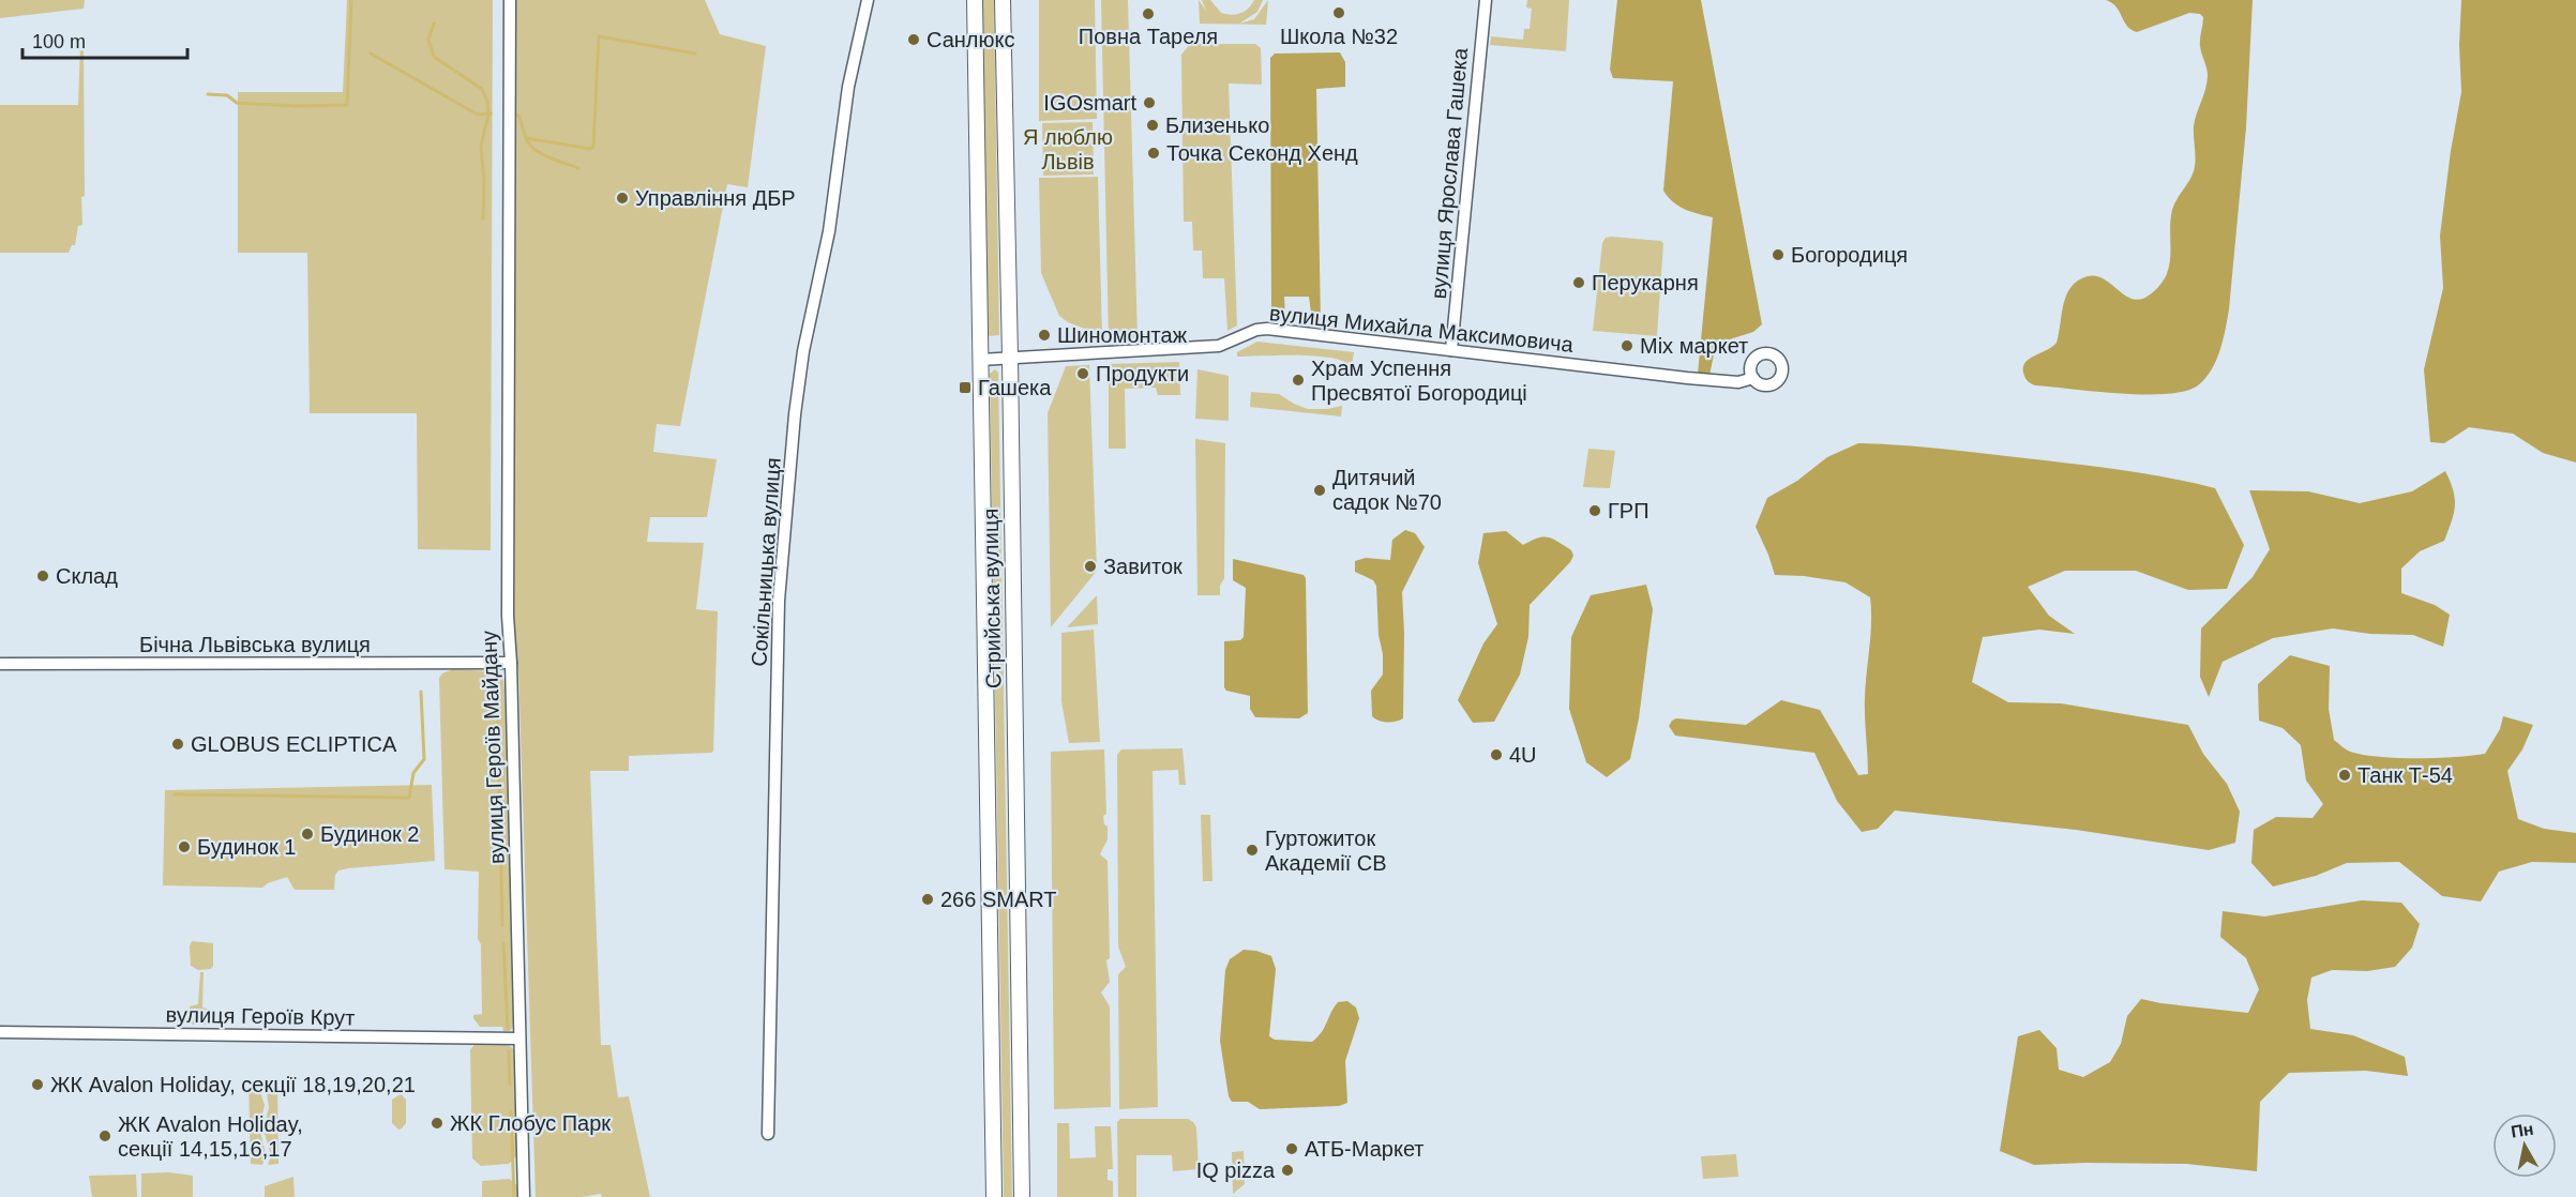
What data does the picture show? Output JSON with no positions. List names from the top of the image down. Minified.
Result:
{"streets":{"main road":["Стрийська вулиця"],"street":["вулиця Ярослава Гашека","вулиця Михайла Максимовича","Сокільницька вулиця","Бічна Львівська вулиця","вулиця Героїв Майдану","вулиця Героїв Крут"]},"crossings":[["вулиця Ярослава Гашека","вулиця Михайла Максимовича"],["вулиця Михайла Максимовича","Стрийська вулиця"],["Бічна Львівська вулиця","вулиця Героїв Майдану"],["вулиця Героїв Майдану","вулиця Героїв Крут"]],"parks":["Я люблю Львів"],"places":{"other":["Школа №32","Повна Тареля","Санлюкс","IGOsmart","Близенько","Точка Секонд Хенд","Управління ДБР","Богородиця","Перукарня","Шиномонтаж","Mix маркет","Продукти","Храм Успення Пресвятої Богородиці","Дитячий садок №70","ГРП","Завиток","Склад","GLOBUS ECLIPTICA","4U","Танк Т-54","Будинок 2","Будинок 1","Гуртожиток Академії СВ","266 SMART","ЖК Avalon Holiday, секції 18,19,20,21","ЖК Глобус Парк","ЖК Avalon Holiday, секції 14,15,16,17","АТБ-Маркет","IQ pizza"],"transit":["Гашека"]},"scale_bar":"100 m","north":"top"}
